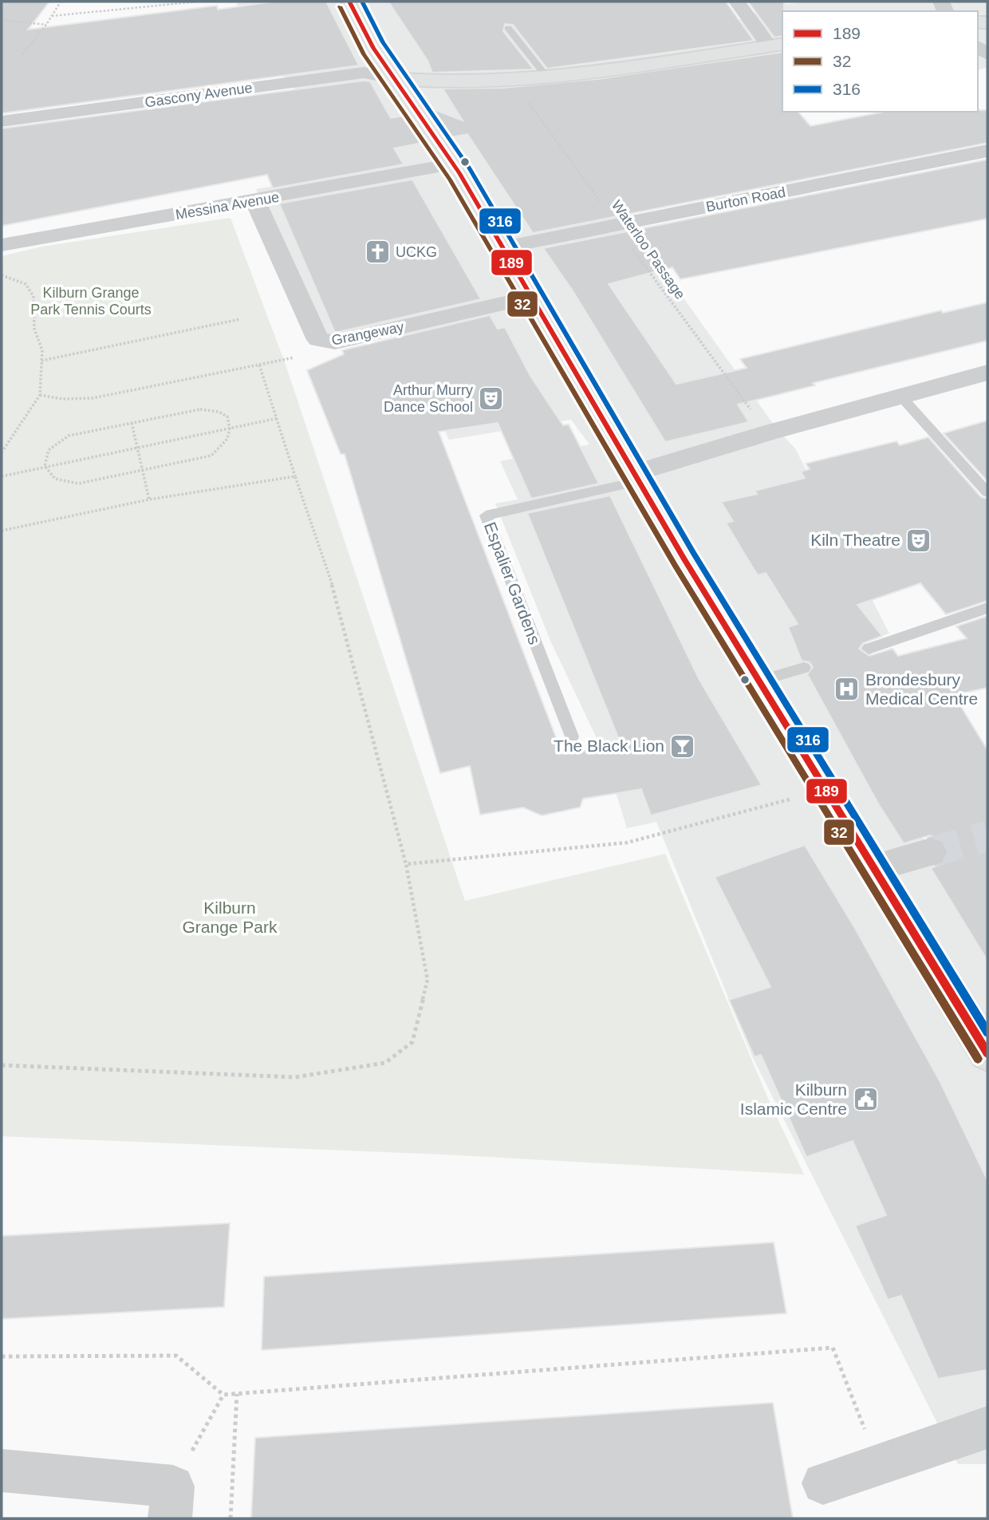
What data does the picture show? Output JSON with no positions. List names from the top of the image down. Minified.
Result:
{"streets":{"street":["Gascony Avenue","Burton Road","Messina Avenue","Grangeway"],"lane":["Espalier Gardens"],"path":["Waterloo Passage"]},"crossings":[["Burton Road","Waterloo Passage"],["Messina Avenue","Grangeway"]],"parks":["Kilburn Grange Park Tennis Courts","Kilburn Grange Park"],"places":{"church":["UCKG"],"theatre":["Arthur Murry Dance School","Kiln Theatre"],"hospital":["Brondesbury Medical Centre"],"bar":["The Black Lion"],"public building":["Kilburn Islamic Centre"]},"lines":["transit line 189","transit line 316","transit line 32"],"legend":["189","32","316"]}
